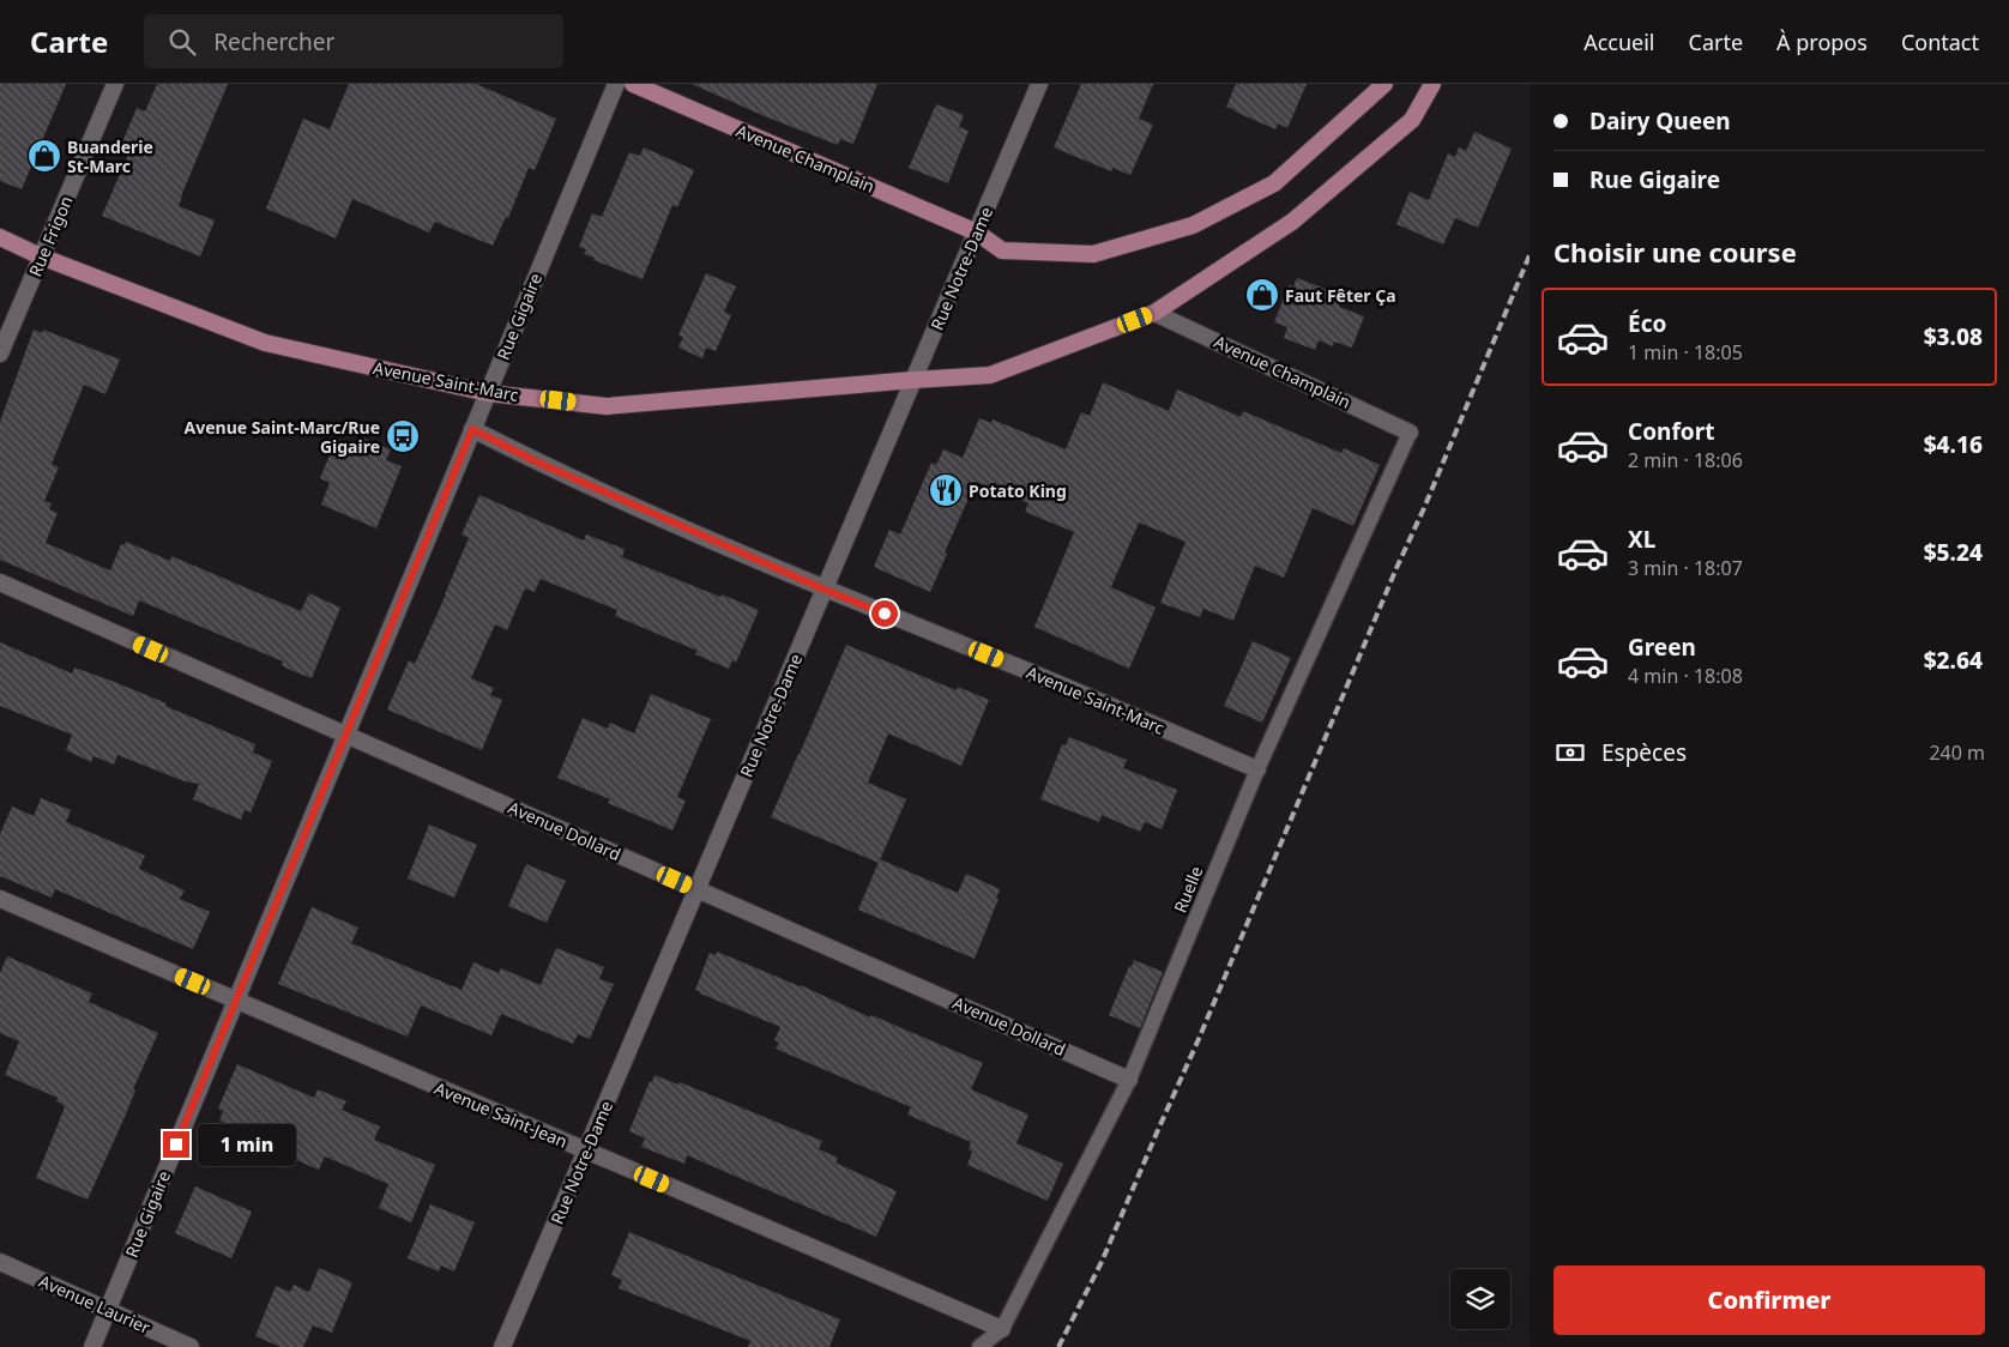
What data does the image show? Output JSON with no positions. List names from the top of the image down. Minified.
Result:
{"streets":{"main road":["Avenue Champlain","Avenue Saint-Marc"],"street":["Rue Frigon","Rue Notre-Dame","Rue Gigaire","Avenue Dollard","Avenue Saint-Jean","Avenue Laurier"],"lane":["Ruelle"]},"crossings":[["Avenue Champlain","Rue Notre-Dame"],["Avenue Champlain","Avenue Saint-Marc"],["Avenue Champlain","Ruelle"],["Rue Frigon","Avenue Saint-Marc"],["Rue Notre-Dame","Avenue Saint-Marc"],["Rue Notre-Dame","Avenue Dollard"],["Rue Notre-Dame","Avenue Saint-Jean"],["Rue Gigaire","Avenue Saint-Marc"],["Rue Gigaire","Avenue Dollard"],["Rue Gigaire","Avenue Saint-Jean"],["Rue Gigaire","Avenue Laurier"],["Avenue Saint-Marc","Ruelle"],["Avenue Dollard","Ruelle"],["Ruelle","Avenue Saint-Jean"]],"places":{"shop":["Buanderie St-Marc","Faut Fêter Ça"],"bus stop":["Avenue Saint-Marc/Rue Gigaire"],"restaurant":["Potato King"]},"page":{"header":"Carte","search":"Rechercher","nav":["Accueil","Carte","À propos","Contact"],"banner":["Dairy Queen","Rue Gigaire"],"heading":"Choisir une course","list":[{"name":"Éco","note":"1 min · 18:05","value":"$3.08"},{"name":"Confort","note":"2 min · 18:06","value":"$4.16"},{"name":"XL","note":"3 min · 18:07","value":"$5.24"},{"name":"Green","note":"4 min · 18:08","value":"$2.64"}],"pay":["Espèces","240 m"],"bubble":"1 min","buttons":"Confirmer"}}
